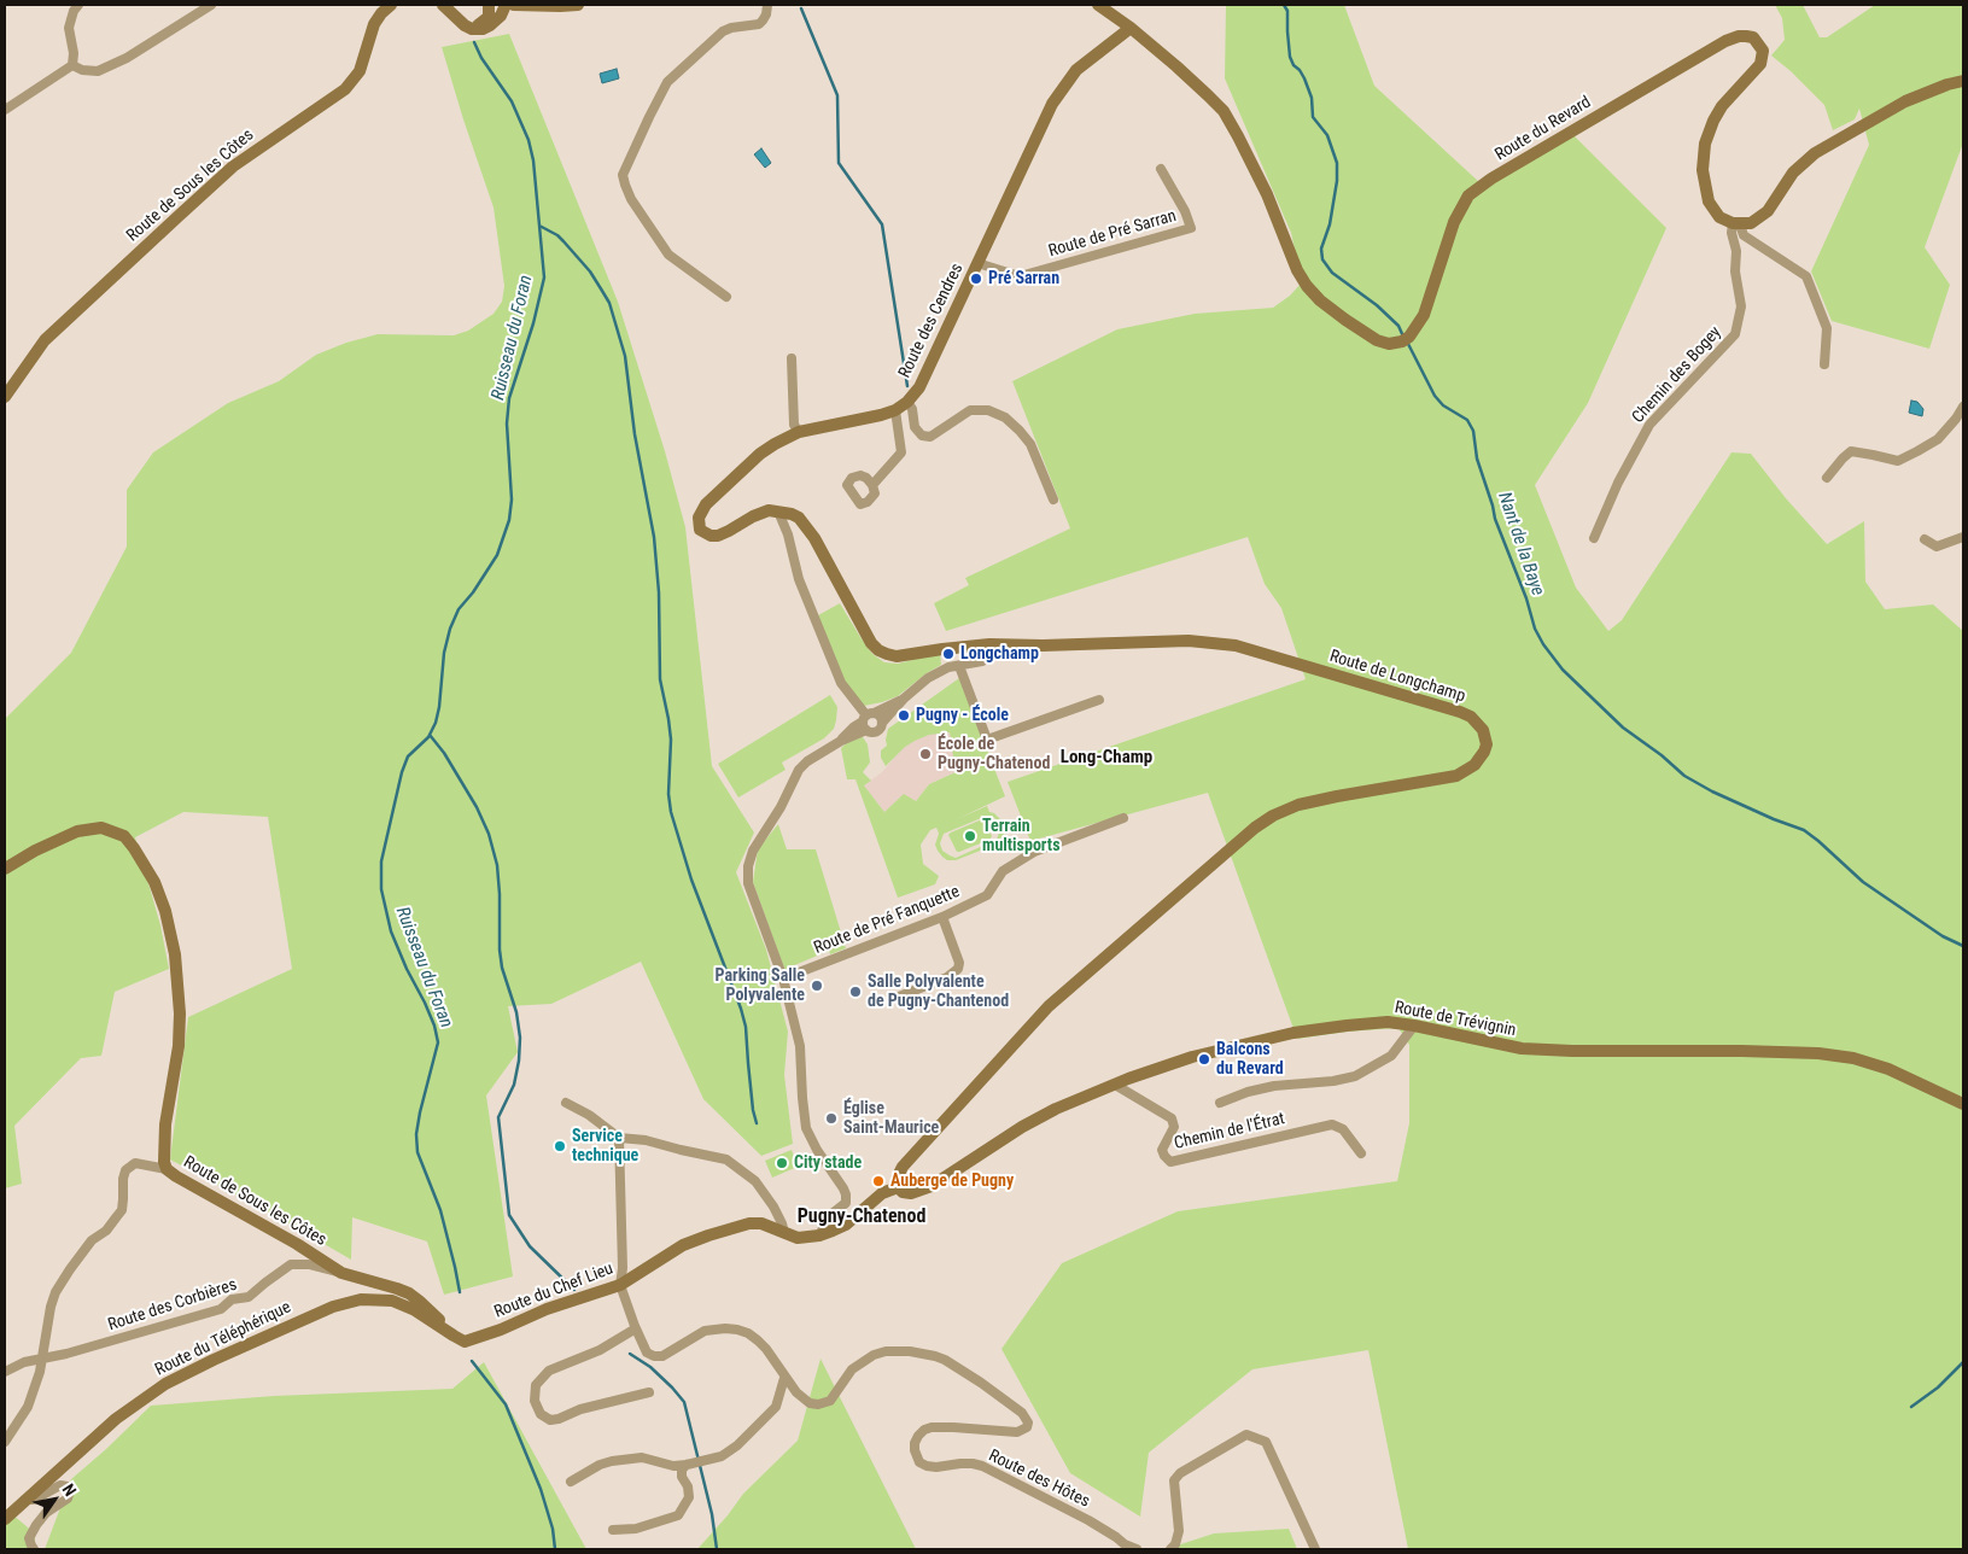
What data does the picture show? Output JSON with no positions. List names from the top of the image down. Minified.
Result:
{"streets":{"street":["Route du Revard","Route de Sous les Côtes","Route de Pré Sarran","Route des Cendres","Chemin des Bogey","Route de Longchamp","Route de Pré Fanquette","Route de Trévignin","Chemin de l'Étrat","Route du Chef Lieu","Route des Corbières","Route du Téléphérique","Route des Hôtes"]},"crossings":[["Route du Revard","Route des Cendres"],["Route du Revard","Chemin des Bogey"],["Route de Sous les Côtes","Route du Chef Lieu"],["Route de Sous les Côtes","Route des Corbières"],["Route de Sous les Côtes","Route du Téléphérique"],["Route de Pré Sarran","Route des Cendres"],["Route des Cendres","Route de Longchamp"],["Route de Longchamp","Route de Trévignin"],["Route de Trévignin","Chemin de l'Étrat"],["Route du Chef Lieu","Route du Téléphérique"],["Route du Chef Lieu","Route des Hôtes"]],"districts":["Long-Champ","Pugny-Chatenod"],"water":["Ruisseau du Foran","Nant de la Baye"],"places":["Pré Sarran","Longchamp","Pugny - École","École de Pugny-Chatenod","Terrain multisports","Parking Salle Polyvalente","Salle Polyvalente de Pugny-Chantenod","Balcons du Revard","Église Saint-Maurice","Service technique","City stade","Auberge de Pugny"],"north":"top right"}
